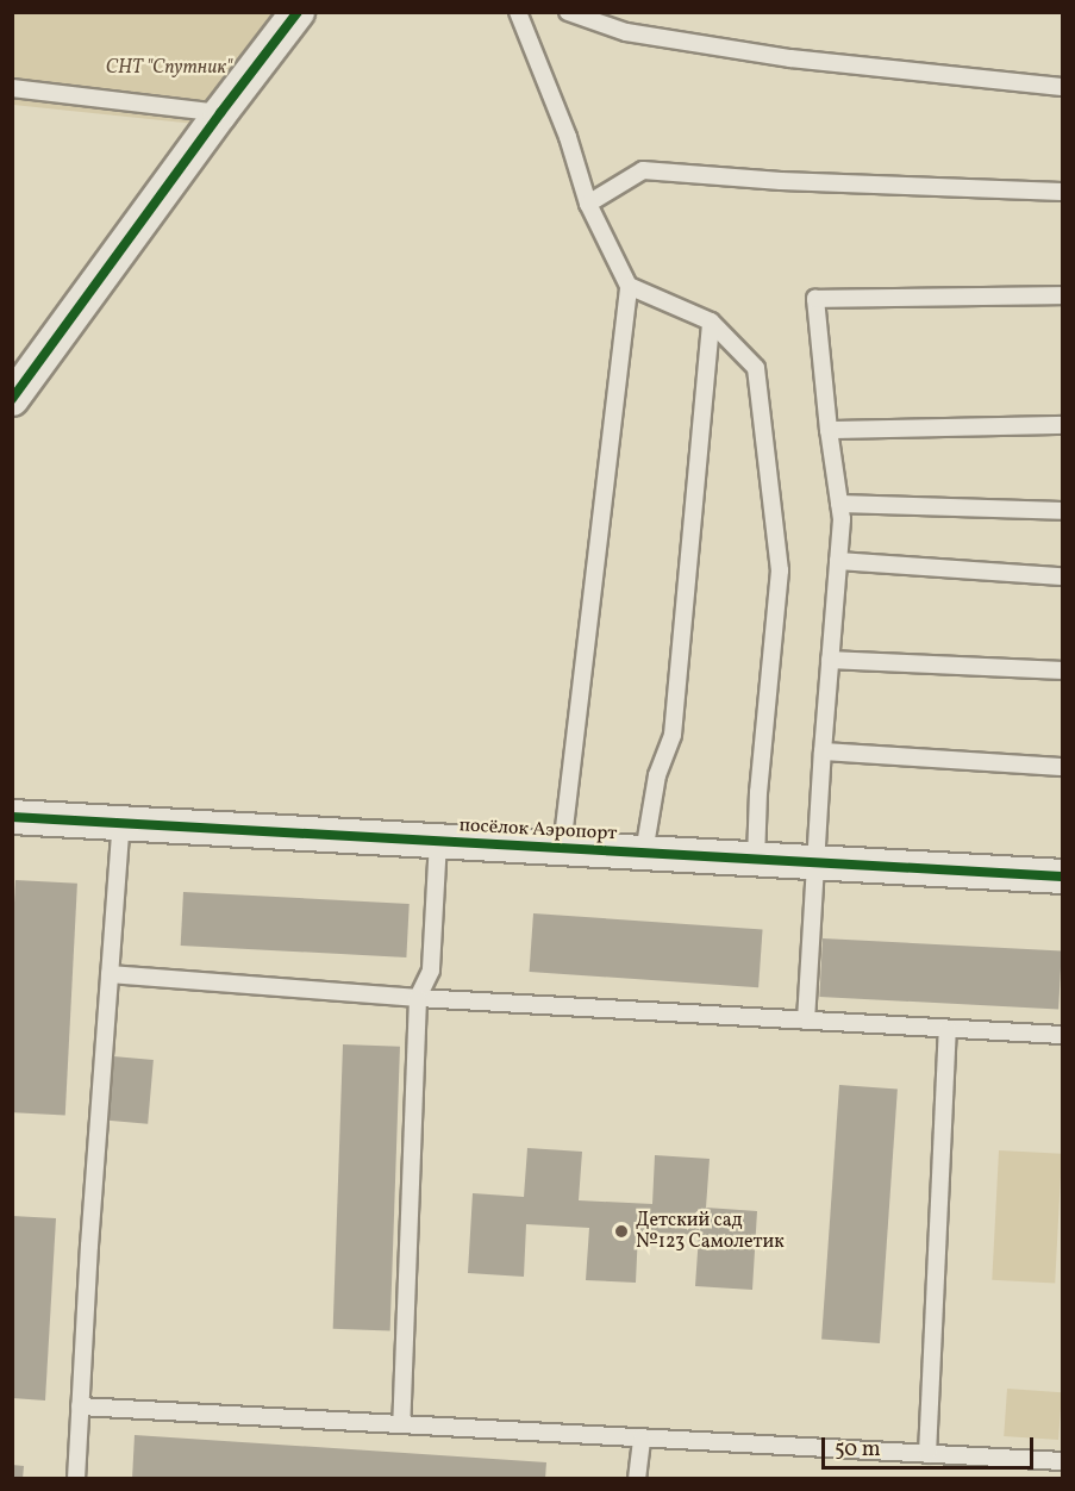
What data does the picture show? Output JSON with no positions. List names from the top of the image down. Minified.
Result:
{"streets":{"street":["посёлок Аэропорт"]},"parks":["СНТ \"Спутник\""],"places":["Детский сад №123 Самолетик"],"scale_bar":"50 m"}
